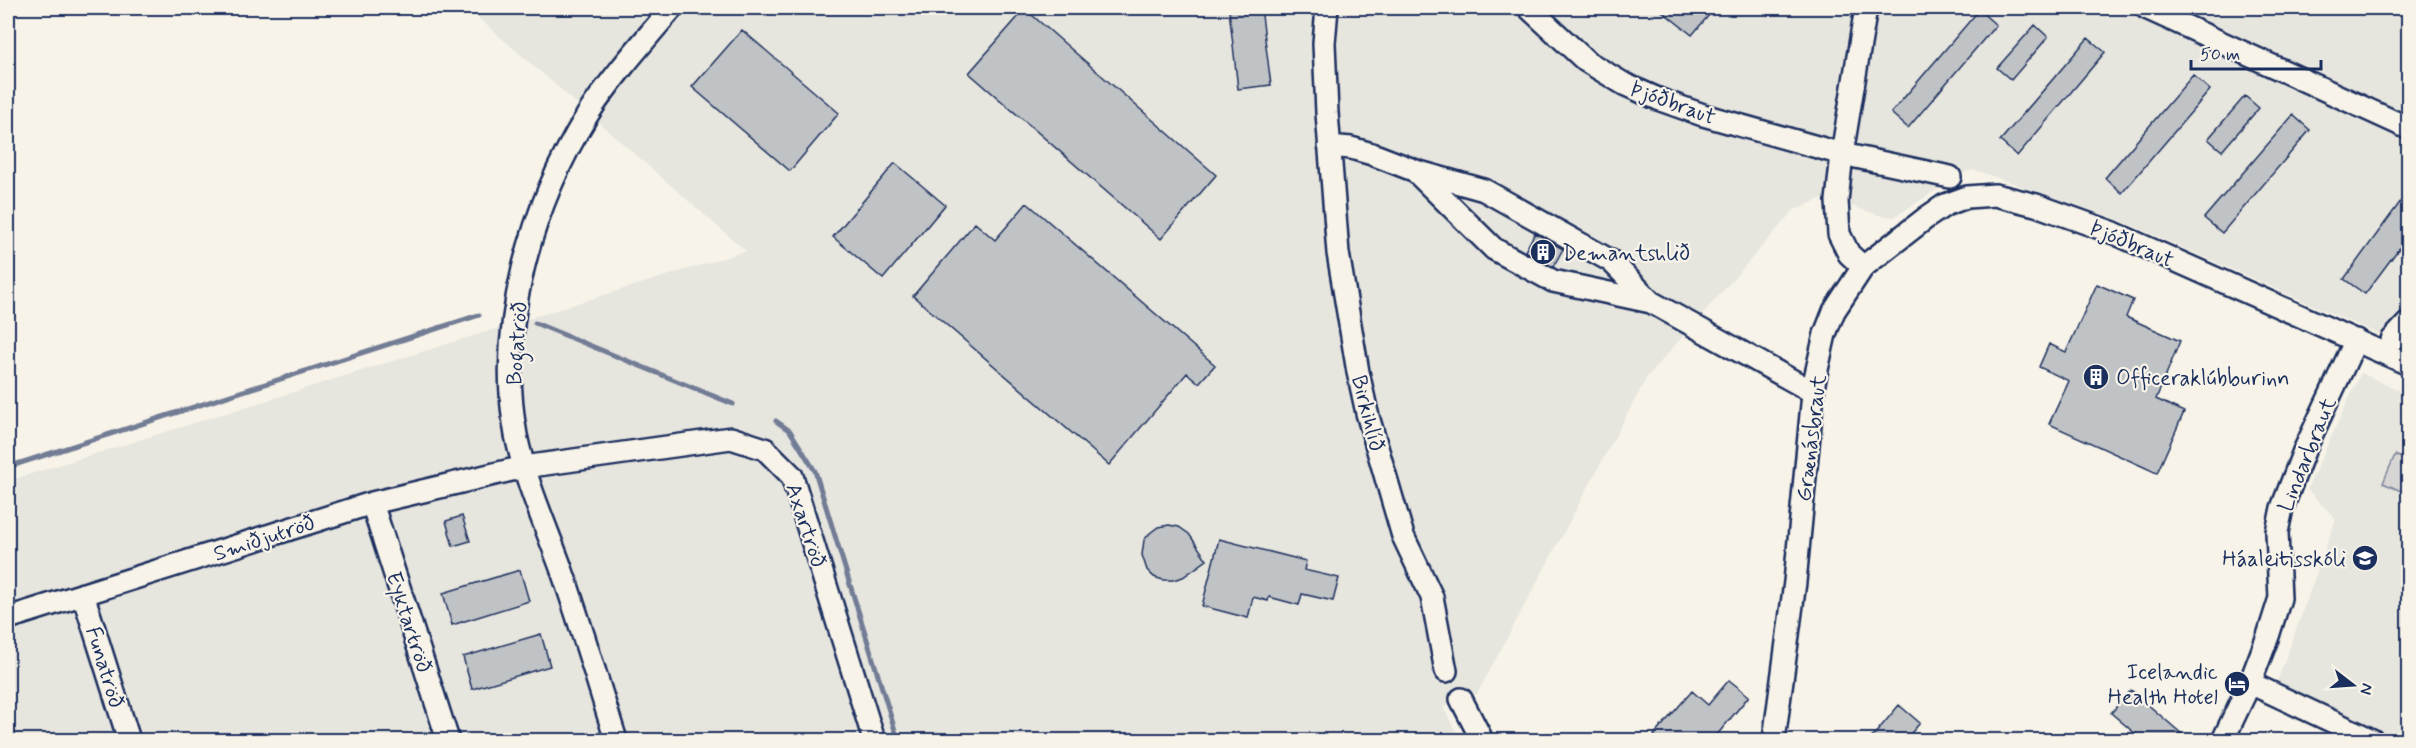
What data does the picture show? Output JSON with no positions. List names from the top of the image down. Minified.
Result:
{"streets":{"street":["Þjóðbraut","Bogatröð","Birkihlíð","Grænásbraut","Lindarbraut","Axartröð","Smiðjutröð","Eyktartröð","Funatröð"]},"crossings":[["Þjóðbraut","Grænásbraut"],["Þjóðbraut","Lindarbraut"],["Bogatröð","Axartröð"],["Bogatröð","Smiðjutröð"],["Axartröð","Smiðjutröð"],["Smiðjutröð","Eyktartröð"],["Smiðjutröð","Funatröð"]],"places":{"building":["Demantshlið","Officeraklúbburinn"],"school or university":["Háaleitisskóli"],"hotel":["Icelandic Health Hotel"]},"scale_bar":"50 m","north":"right"}
